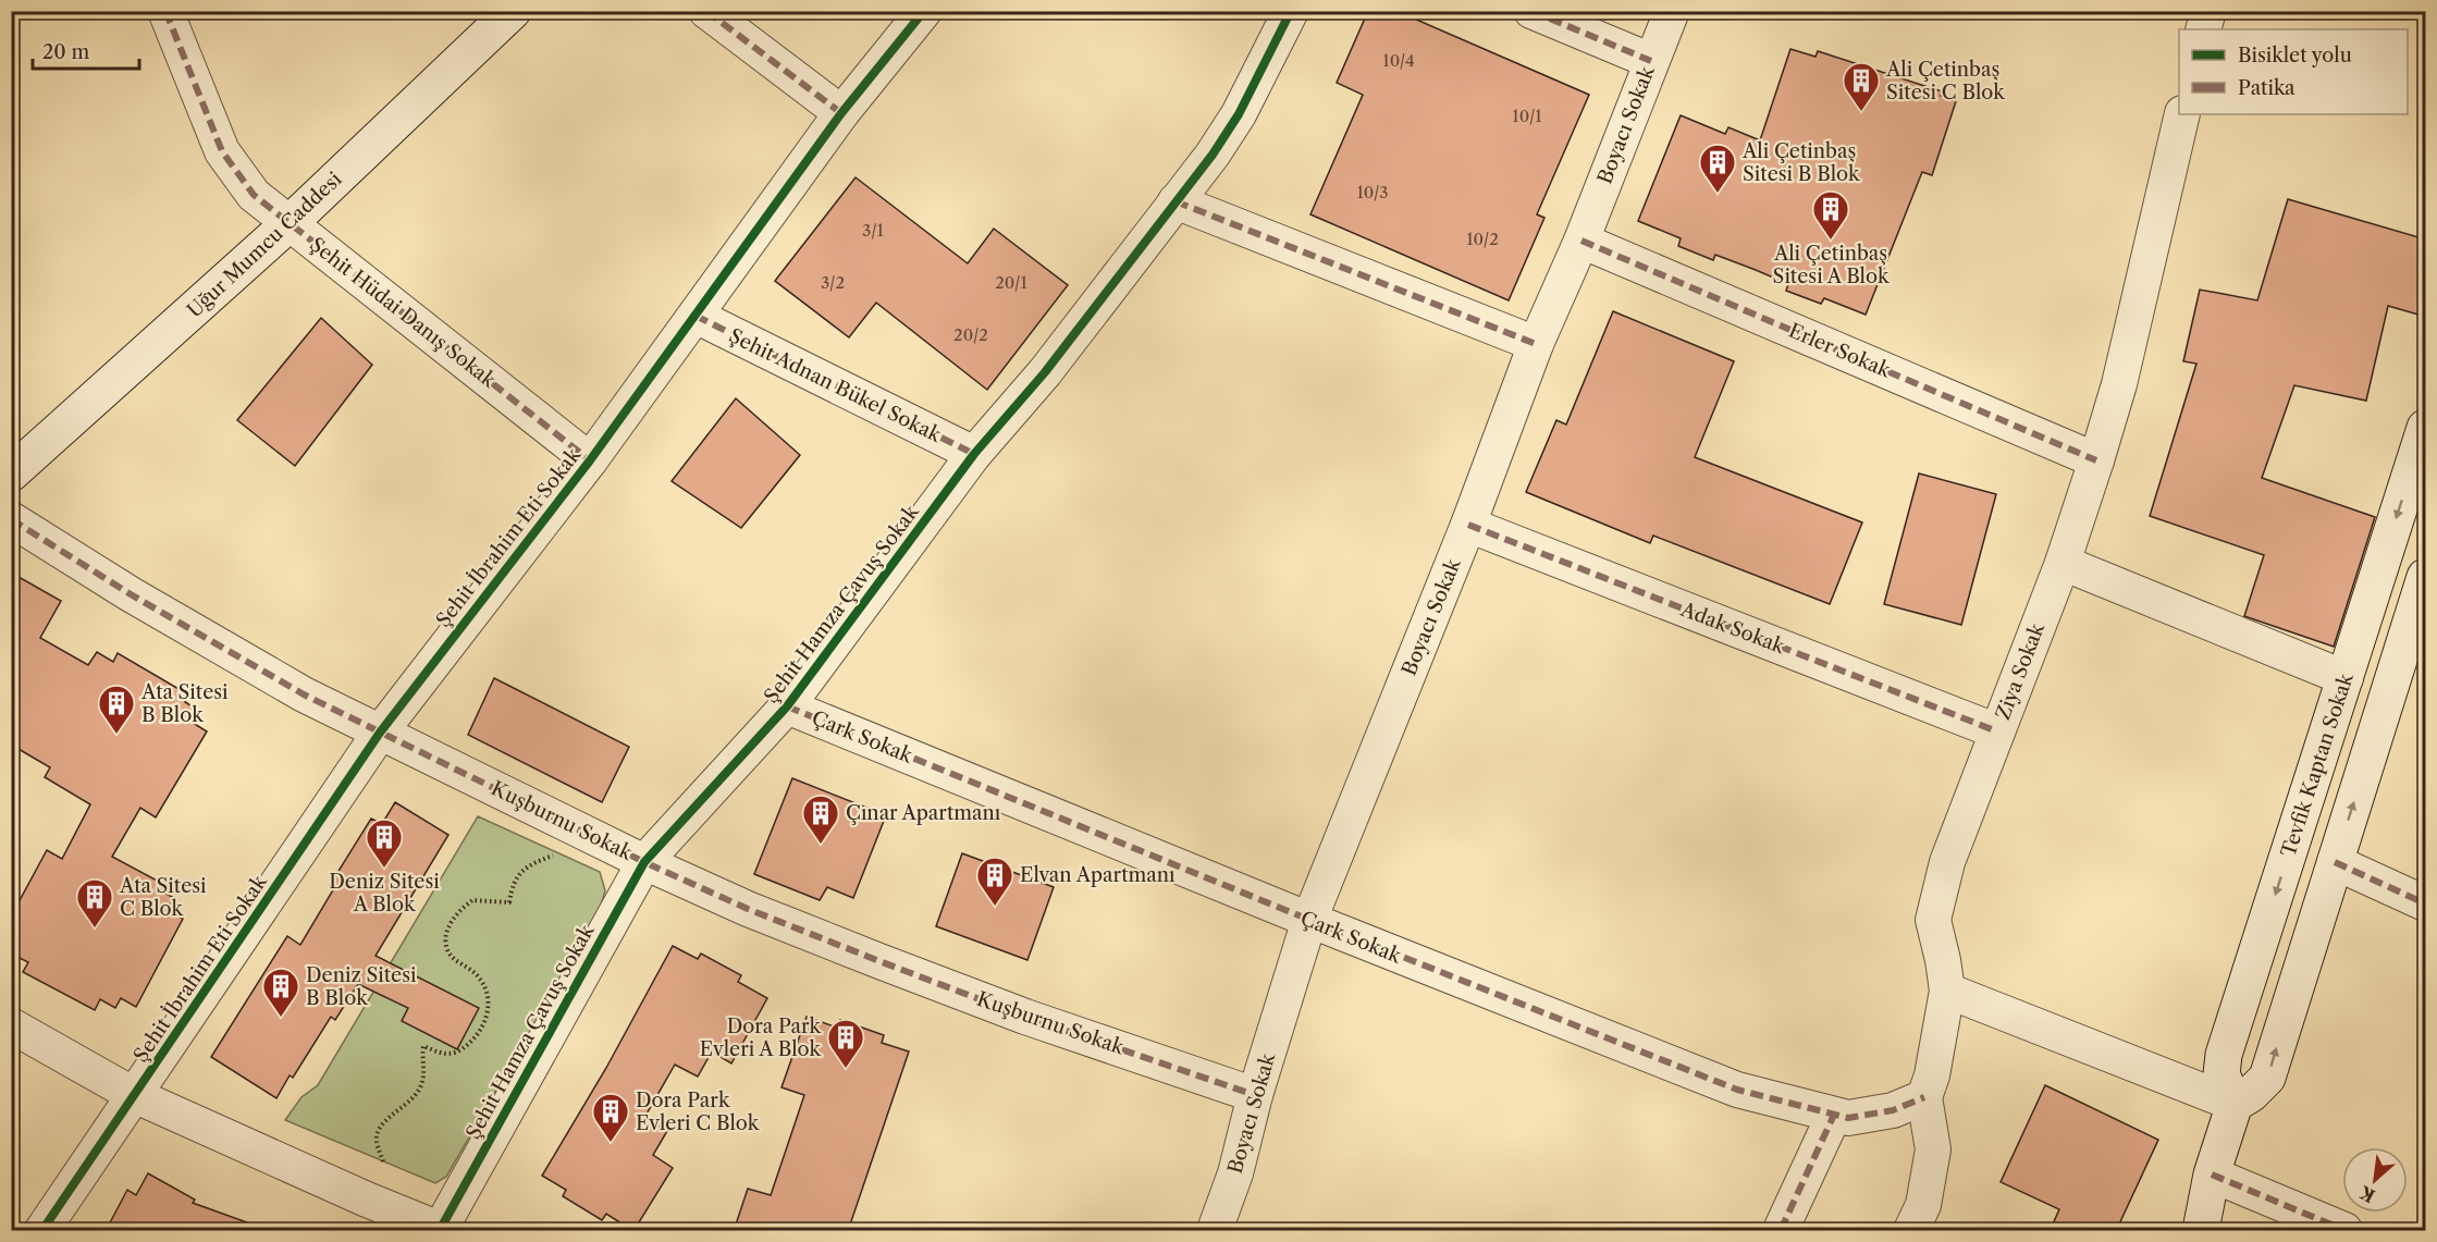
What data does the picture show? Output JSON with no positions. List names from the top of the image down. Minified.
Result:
{"streets":{"street":["Boyacı Sokak","Uğur Mumcu Caddesi","Şehit Hüdai Danış Sokak","Erler Sokak","Şehit Adnan Bükel Sokak","Şehit İbrahim Eti Sokak","Şehit Hamza Çavuş Sokak","Adak Sokak","Ziya Sokak","Çark Sokak","Tevfik Kaptan Sokak","Kuşburnu Sokak"]},"crossings":[["Boyacı Sokak","Erler Sokak"],["Boyacı Sokak","Adak Sokak"],["Boyacı Sokak","Çark Sokak"],["Boyacı Sokak","Kuşburnu Sokak"],["Uğur Mumcu Caddesi","Şehit Hüdai Danış Sokak"],["Şehit Hüdai Danış Sokak","Şehit İbrahim Eti Sokak"],["Erler Sokak","Ziya Sokak"],["Şehit Adnan Bükel Sokak","Şehit İbrahim Eti Sokak"],["Şehit Adnan Bükel Sokak","Şehit Hamza Çavuş Sokak"],["Şehit İbrahim Eti Sokak","Kuşburnu Sokak"],["Şehit Hamza Çavuş Sokak","Çark Sokak"],["Şehit Hamza Çavuş Sokak","Kuşburnu Sokak"],["Adak Sokak","Ziya Sokak"],["Ziya Sokak","Çark Sokak"]],"places":{"building":["Ali Çetinbaş Sitesi C Blok","Ali Çetinbaş Sitesi B Blok","Ali Çetinbaş Sitesi A Blok","Ata Sitesi B Blok","Çınar Apartmanı","Deniz Sitesi A Blok","Elvan Apartmanı","Ata Sitesi C Blok","Deniz Sitesi B Blok","Dora Park Evleri A Blok","Dora Park Evleri C Blok"]},"house_numbers":["10/4","10/1","10/3","3/1","10/2","3/2","20/1","20/2"],"legend":["Bisiklet yolu","Patika"],"scale_bar":"20 m","north":"bottom left"}
